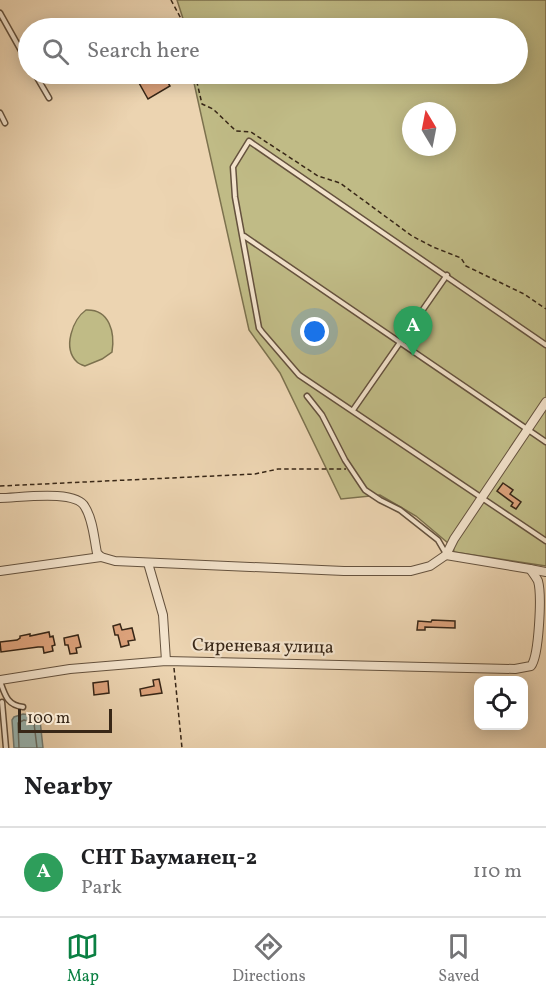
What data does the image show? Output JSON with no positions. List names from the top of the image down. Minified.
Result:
{"streets":{"street":["Сиреневая улица"]},"scale_bar":"100 m","north":"top","page":{"search":"Search here","pins":"A","scale":"100 m","heading":"Nearby","list":[{"mark":"A","name":"СНТ Бауманец-2","note":"Park","value":"110 m"}],"nav":["Map","Directions","Saved"]}}
